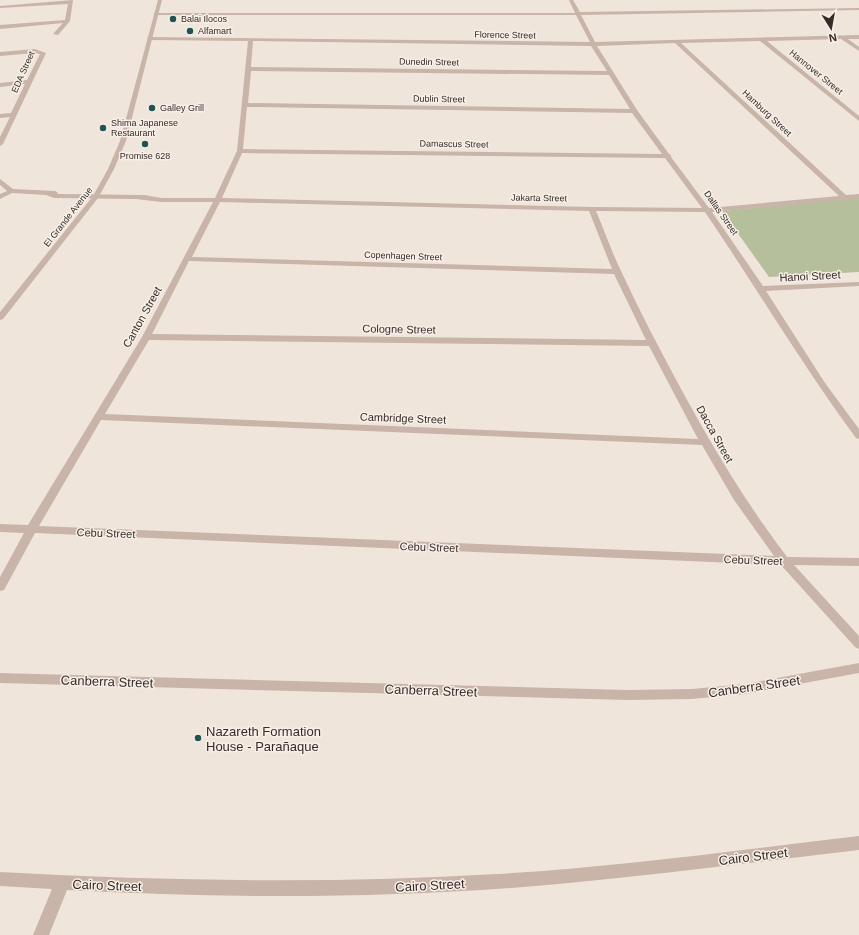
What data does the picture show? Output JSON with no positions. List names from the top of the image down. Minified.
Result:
{"streets":{"street":["Florence Street","Dunedin Street","EDA Street","Hannover Street","Dublin Street","Hamburg Street","Damascus Street","Jakarta Street","Dallas Street","El Grande Avenue","Copenhagen Street","Hanoi Street","Canton Street","Cologne Street","Cambridge Street","Dacca Street","Cebu Street","Canberra Street","Cairo Street"]},"crossings":[["Florence Street","Hannover Street"],["Florence Street","Hamburg Street"],["Florence Street","Dallas Street"],["Florence Street","El Grande Avenue"],["Florence Street","Canton Street"],["Dunedin Street","Dallas Street"],["Dunedin Street","Canton Street"],["Dublin Street","Dallas Street"],["Dublin Street","Canton Street"],["Hamburg Street","Jakarta Street"],["Damascus Street","Dallas Street"],["Damascus Street","Canton Street"],["Jakarta Street","Dallas Street"],["Jakarta Street","El Grande Avenue"],["Jakarta Street","Canton Street"],["Jakarta Street","Dacca Street"],["Dallas Street","Hanoi Street"],["Copenhagen Street","Canton Street"],["Copenhagen Street","Dacca Street"],["Canton Street","Cologne Street"],["Canton Street","Cambridge Street"],["Canton Street","Cebu Street"],["Cologne Street","Dacca Street"],["Cambridge Street","Dacca Street"],["Dacca Street","Cebu Street"]],"places":["Balai Ilocos","Alfamart","Galley Grill","Shima Japanese Restaurant","Promise 628","Nazareth Formation House - Parañaque"],"north":"bottom"}
